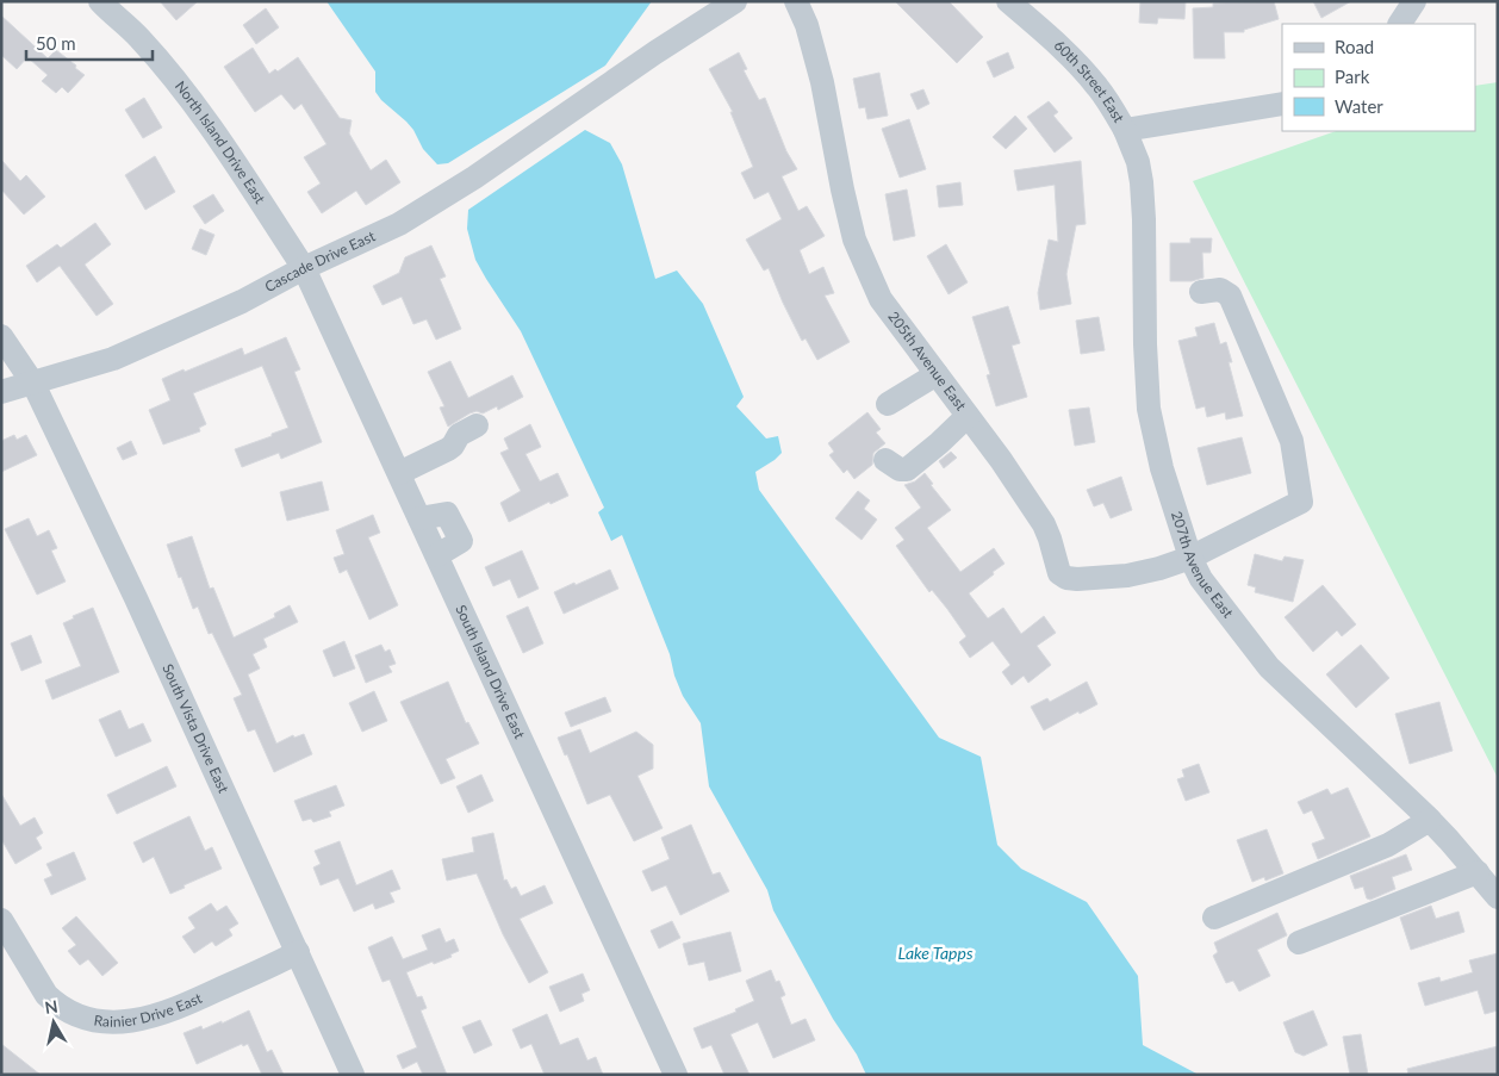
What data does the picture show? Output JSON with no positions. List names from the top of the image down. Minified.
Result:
{"streets":{"street":["60th Street East","North Island Drive East","Cascade Drive East","205th Avenue East","207th Avenue East","South Island Drive East","South Vista Drive East","Rainier Drive East"]},"crossings":[["60th Street East","207th Avenue East"],["North Island Drive East","Cascade Drive East"],["North Island Drive East","South Island Drive East"],["Cascade Drive East","South Island Drive East"],["Cascade Drive East","South Vista Drive East"],["205th Avenue East","207th Avenue East"],["South Vista Drive East","Rainier Drive East"]],"water":["Lake Tapps"],"legend":["Road","Park","Water"],"scale_bar":"50 m","north":"top"}
